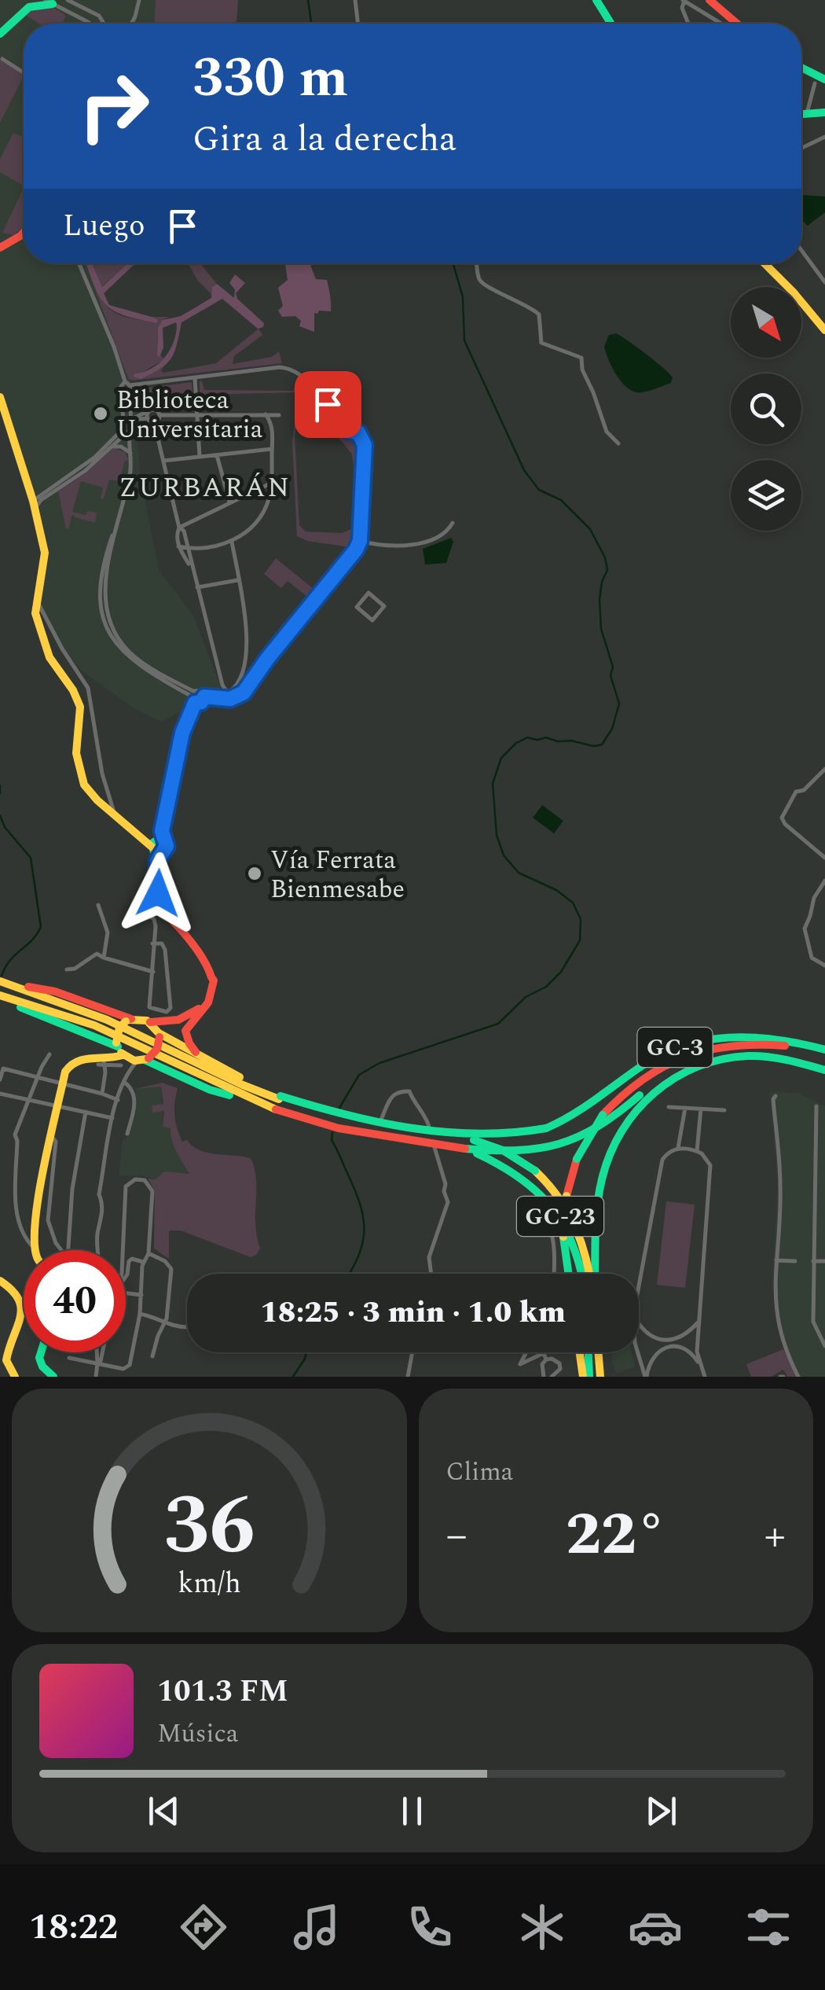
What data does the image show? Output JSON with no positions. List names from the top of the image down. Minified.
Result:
{"streets":{"main road":["GC-3","GC-23"]},"crossings":[["GC-3","GC-23"]],"districts":["ZURBARÁN"],"places":["Biblioteca Universitaria","Vía Ferrata Bienmesabe"],"north":"bottom right","page":{"turn":["330 m","Gira a la derecha"],"then":"Luego","limit":"40","trip":"18:25 · 3 min · 1.0 km","tile":"Clima","heat":["−","22°","+"],"song":["101.3 FM","Música"],"tabs":"18:22","gauge":["36","km/h"]}}
